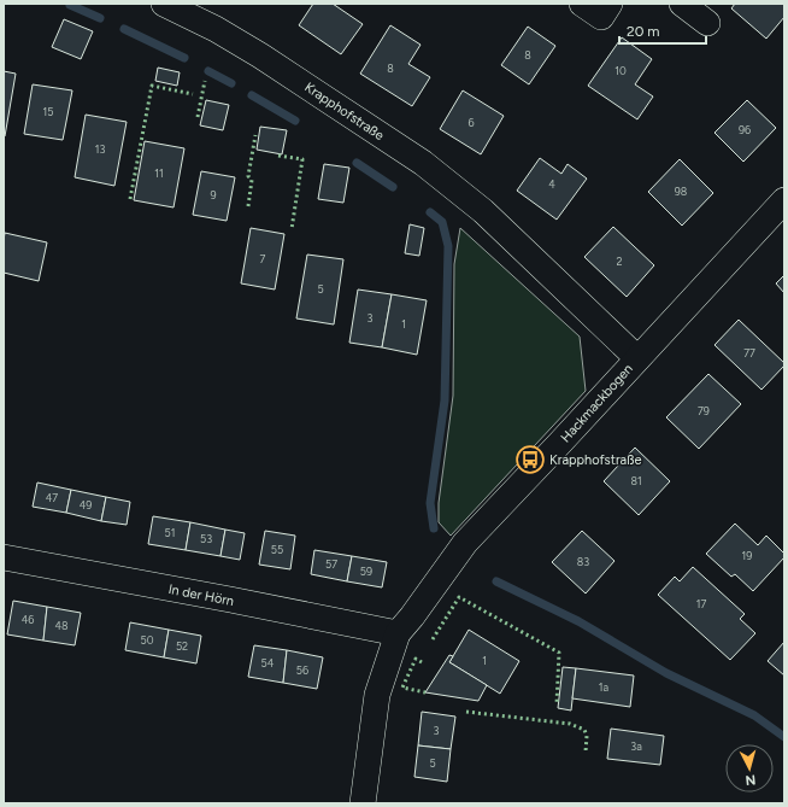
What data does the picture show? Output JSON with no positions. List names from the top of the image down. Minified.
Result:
{"streets":{"street":["Krapphofstraße","Hackmackbogen","In der Hörn"]},"crossings":[["Krapphofstraße","Hackmackbogen"],["Hackmackbogen","In der Hörn"]],"places":{"bus stop":["Krapphofstraße"]},"house_numbers":["8","8","10","15","6","96","13","11","4","98","9","7","2","5","3","1","77","79","81","47","49","51","53","55","19","83","57","59","17","46","48","50","52","1","54","56","1a","3","3a","5"],"scale_bar":"20 m","north":"bottom"}
